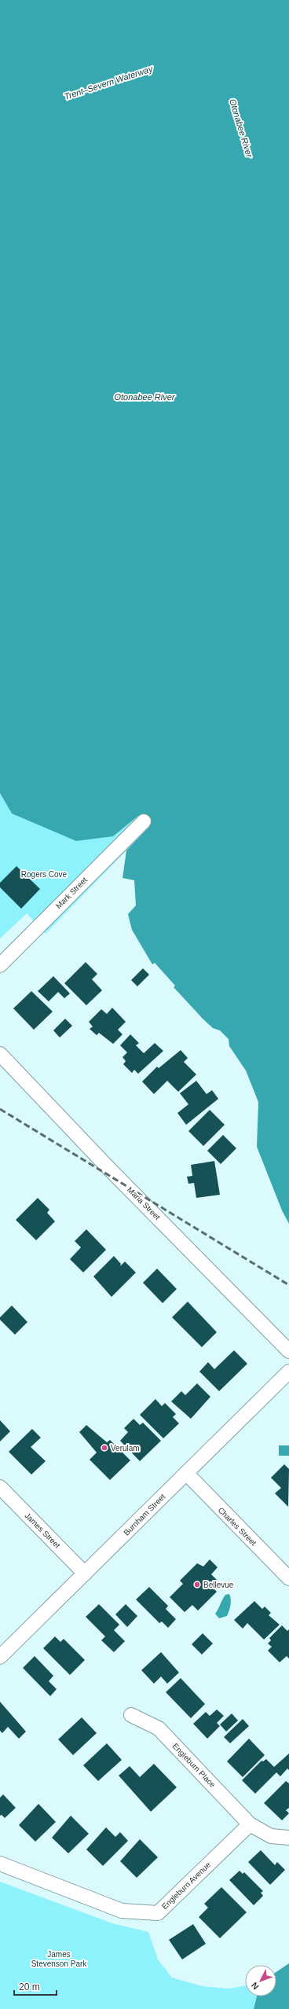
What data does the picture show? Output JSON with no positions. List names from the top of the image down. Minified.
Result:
{"streets":{"street":["Mark Street","Maria Street","Burnham Street","Charles Street","James Street","Engleburn Place","Engleburn Avenue"]},"crossings":[["Burnham Street","Charles Street"],["Burnham Street","James Street"],["Engleburn Place","Engleburn Avenue"]],"water":["Trent–Severn Waterway","Otonabee River"],"parks":["Rogers Cove","James Stevenson Park"],"places":["Verulam","Bellevue"],"scale_bar":"20 m","north":"bottom left"}
